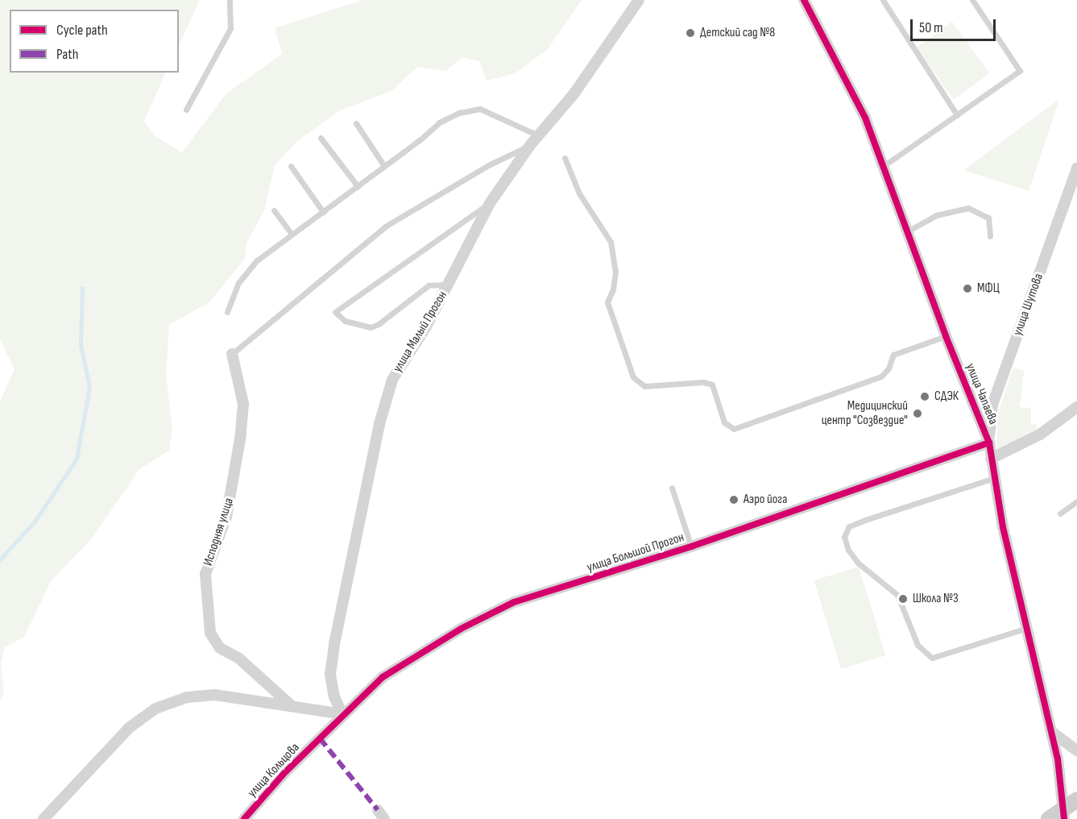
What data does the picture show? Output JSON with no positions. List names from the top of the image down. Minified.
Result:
{"streets":{"street":["улица Шутова","улица Малый Прогон","улица Чапаева","Исподняя улица","улица Большой Прогон","улица Кольцова"]},"crossings":[["улица Шутова","улица Чапаева"],["улица Шутова","улица Большой Прогон"],["улица Малый Прогон","улица Большой Прогон"],["улица Чапаева","улица Большой Прогон"],["улица Большой Прогон","улица Кольцова"]],"places":["Детский сад №8","МФЦ","СДЭК","Медицинский центр \"Созвездие\"","Аэро йога","Школа №3"],"legend":["Cycle path","Path"],"scale_bar":"50 m"}
